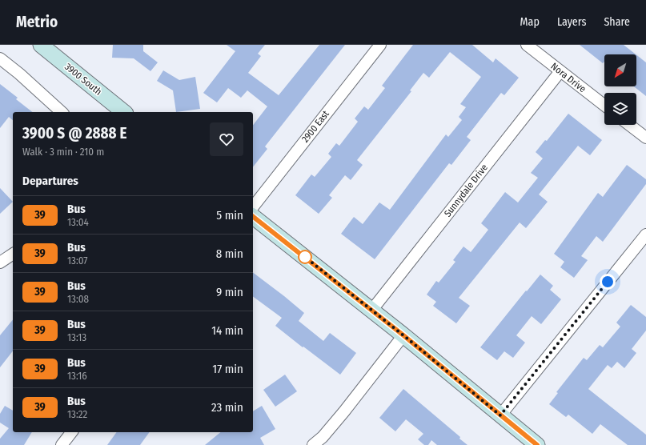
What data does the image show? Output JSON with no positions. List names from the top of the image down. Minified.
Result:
{"streets":{"main road":["3900 South"],"street":["Nora Drive","2900 East","Sunnydale Drive"]},"crossings":[["Nora Drive","Sunnydale Drive"]],"lines":["bus line 39"],"north":"bottom left","page":{"header":"Metrio","nav":["Map","Layers","Share"],"heading":[["3900 S @ 2888 E","Walk · 3 min · 210 m"],"Departures"],"list":[{"mark":"39","name":"Bus","note":"13:04","value":"5 min"},{"mark":"39","name":"Bus","note":"13:07","value":"8 min"},{"mark":"39","name":"Bus","note":"13:08","value":"9 min"},{"mark":"39","name":"Bus","note":"13:13","value":"14 min"},{"mark":"39","name":"Bus","note":"13:16","value":"17 min"},{"mark":"39","name":"Bus","note":"13:22","value":"23 min"}]}}
